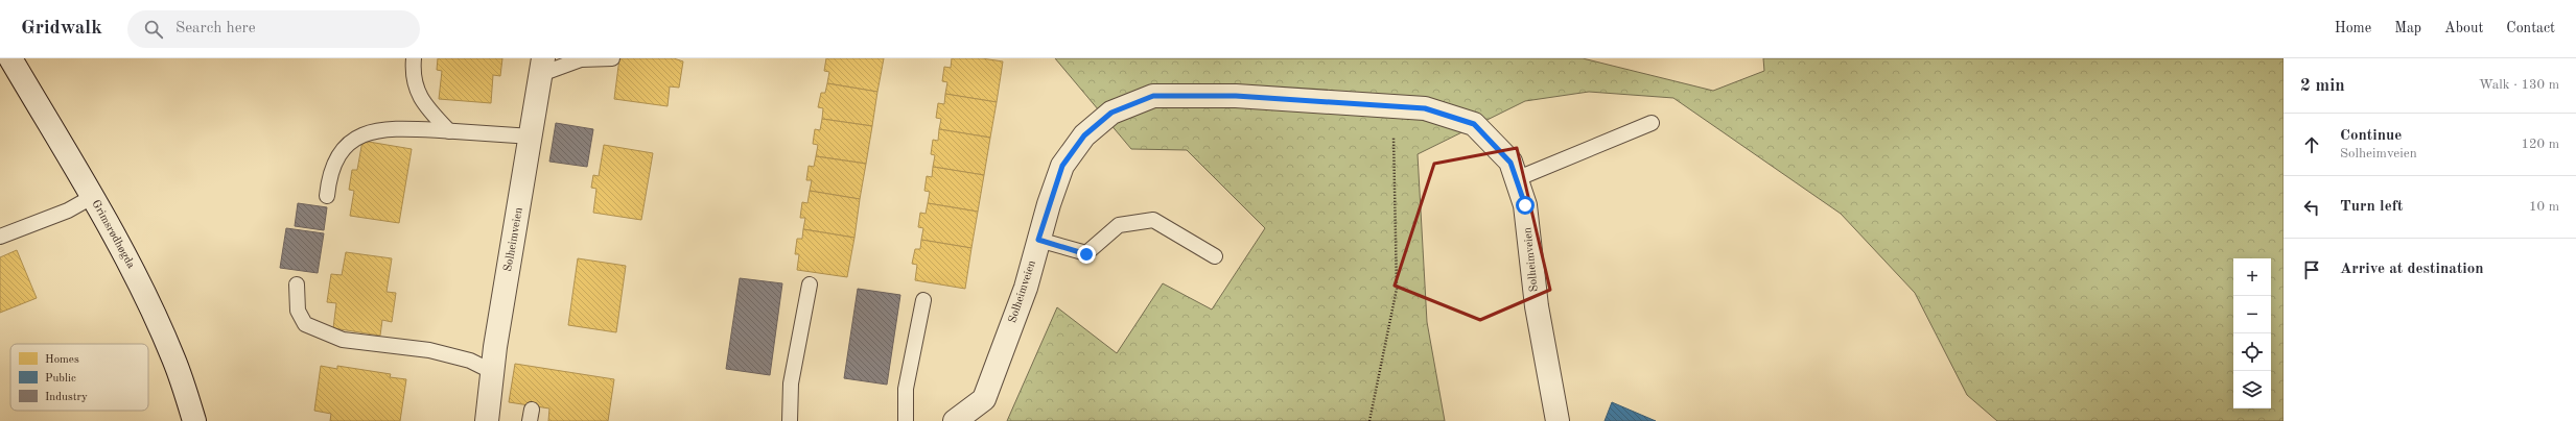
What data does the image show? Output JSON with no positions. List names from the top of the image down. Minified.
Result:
{"streets":{"street":["Grimsrødhøgda","Solheimveien"]},"legend":["Homes","Public","Industry"],"page":{"header":"Gridwalk","search":"Search here","nav":["Home","Map","About","Contact"],"heading":["2 min","Walk · 130 m"],"list":[["Continue","Solheimveien","120 m"],["Turn left","10 m"],"Arrive at destination"],"map_buttons":["+","−"]}}
